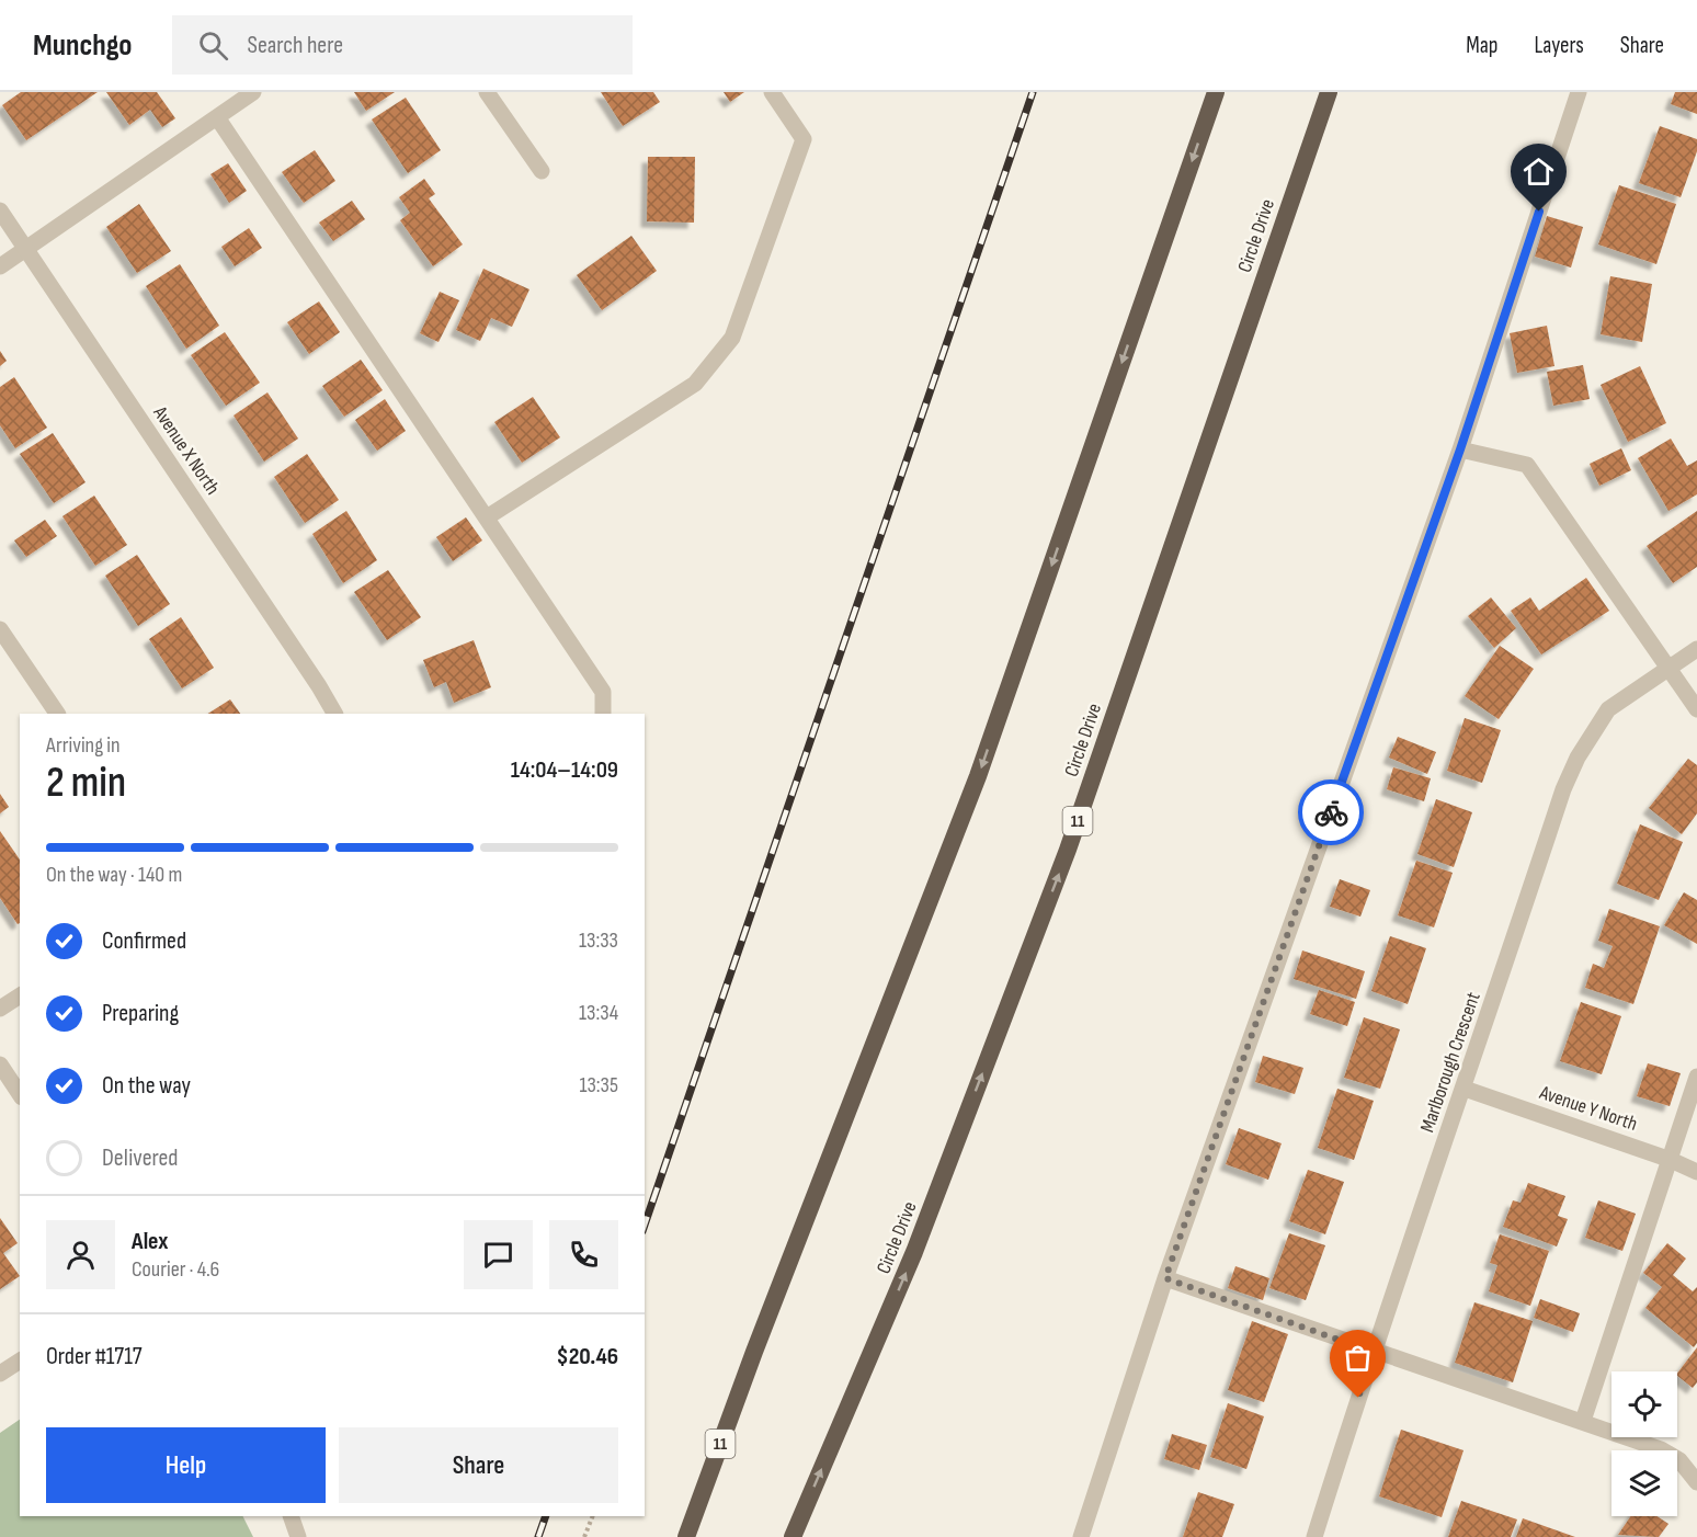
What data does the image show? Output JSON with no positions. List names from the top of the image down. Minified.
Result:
{"streets":{"highway":["Circle Drive","11"],"street":["Avenue X North","Marlborough Crescent","Avenue Y North"]},"crossings":[["Marlborough Crescent","Avenue Y North"]],"page":{"header":"Munchgo","search":"Search here","nav":["Map","Layers","Share"],"heading":["2 min","Arriving in","14:04–14:09"],"panel":["Alex","Courier · 4.6","Order #1717","$20.46"],"bar":"On the way · 140 m","list":[["Confirmed","13:33"],["Preparing","13:34"],["On the way","13:35"],"Delivered"],"buttons":["Help","Share"]}}
